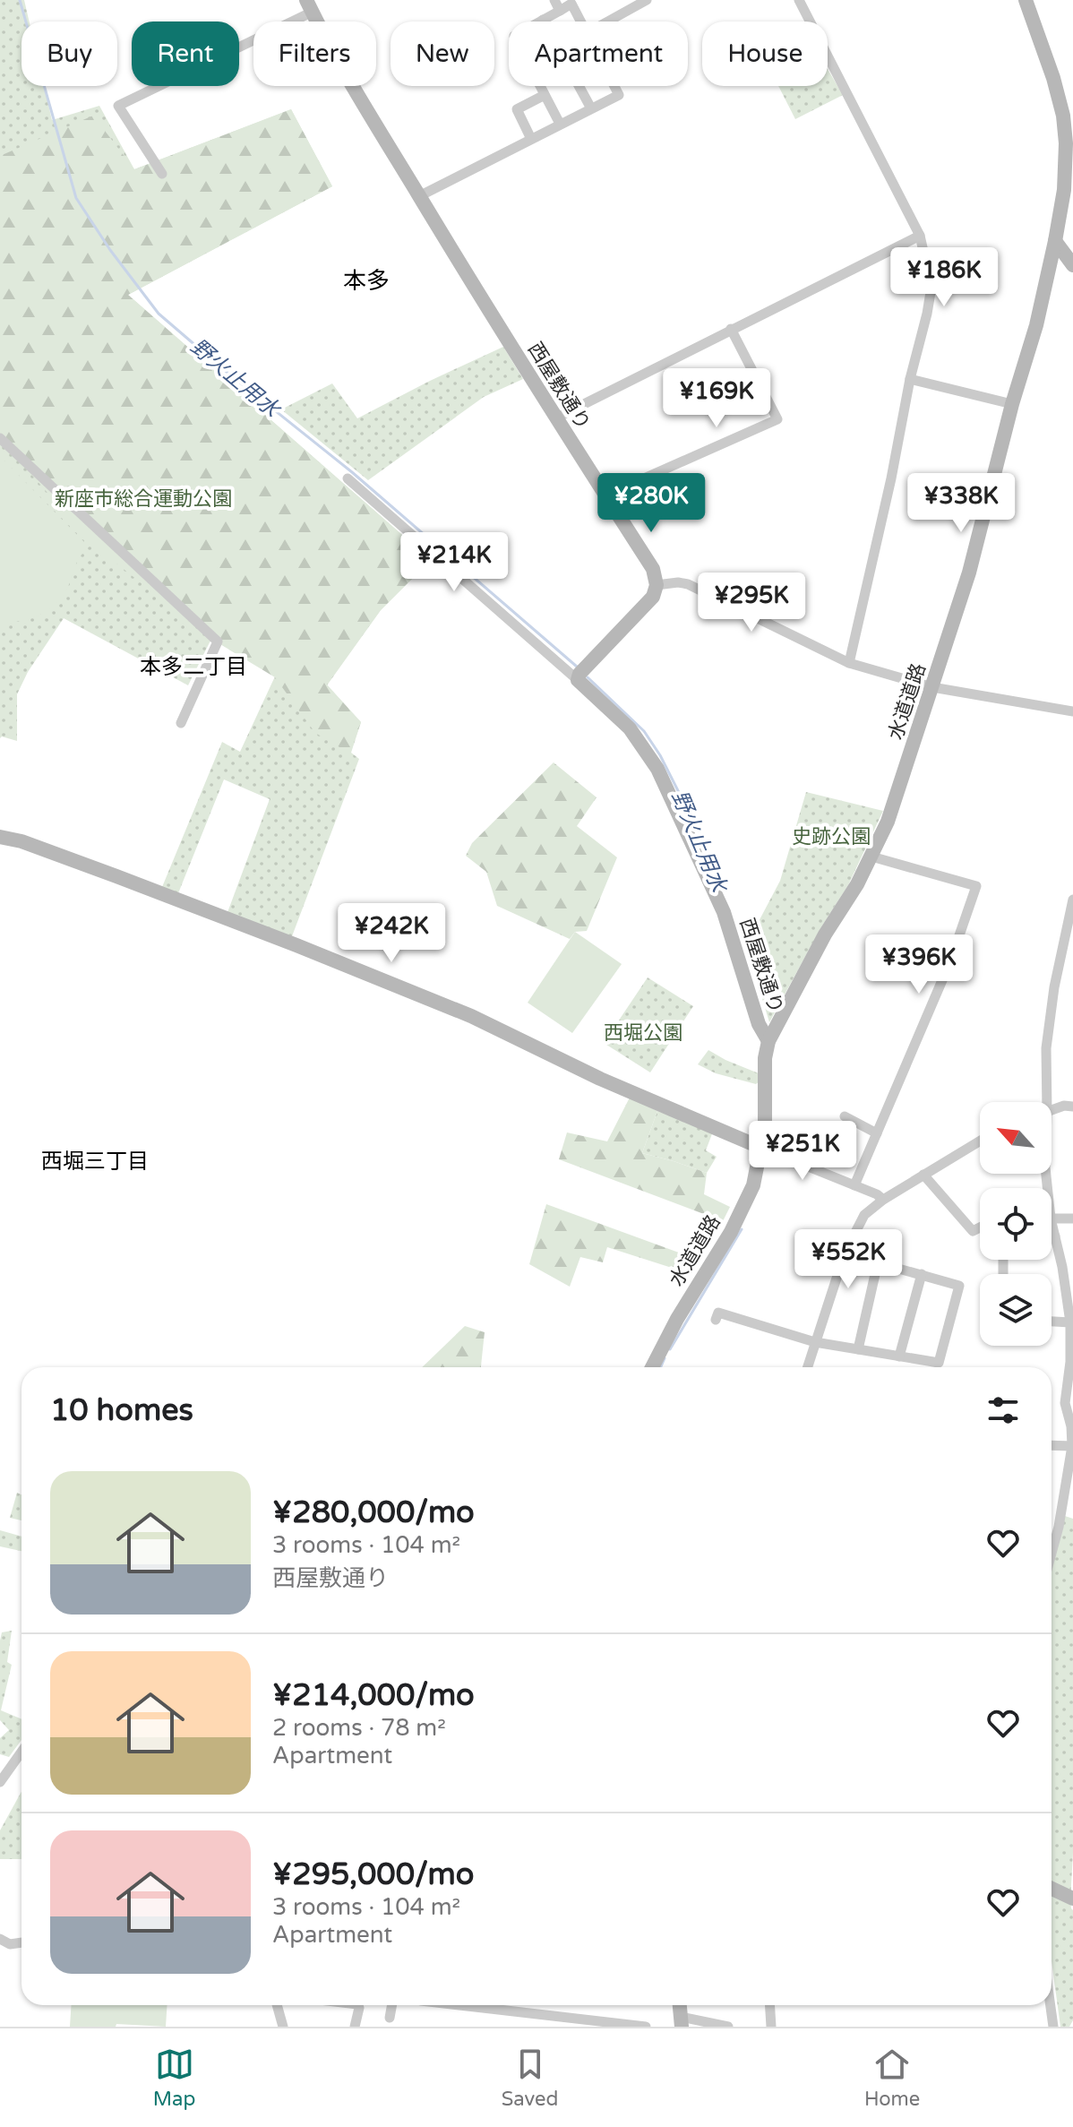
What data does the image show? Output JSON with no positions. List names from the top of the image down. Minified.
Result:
{"streets":{"street":["西屋敷通り","水道道路"]},"crossings":[["西屋敷通り","水道道路"]],"districts":["本多","本多二丁目","西堀三丁目"],"water":["野火止用水"],"parks":["新座市総合運動公園","史跡公園","西堀公園"],"north":"top left","page":{"chip":["Buy","Rent","Filters","New","Apartment","House"],"price":["¥186K","¥169K","¥280K","¥338K","¥214K","¥295K","¥242K","¥396K","¥251K","¥552K"],"heading":"10 homes","list":[{"name":"¥280,000/mo","note":"3 rooms · 104 m² · 西屋敷通り"},{"name":"¥214,000/mo","note":"2 rooms · 78 m² · Apartment"},{"name":"¥295,000/mo","note":"3 rooms · 104 m² · Apartment"}],"tabs":["Map","Saved","Home"]}}
